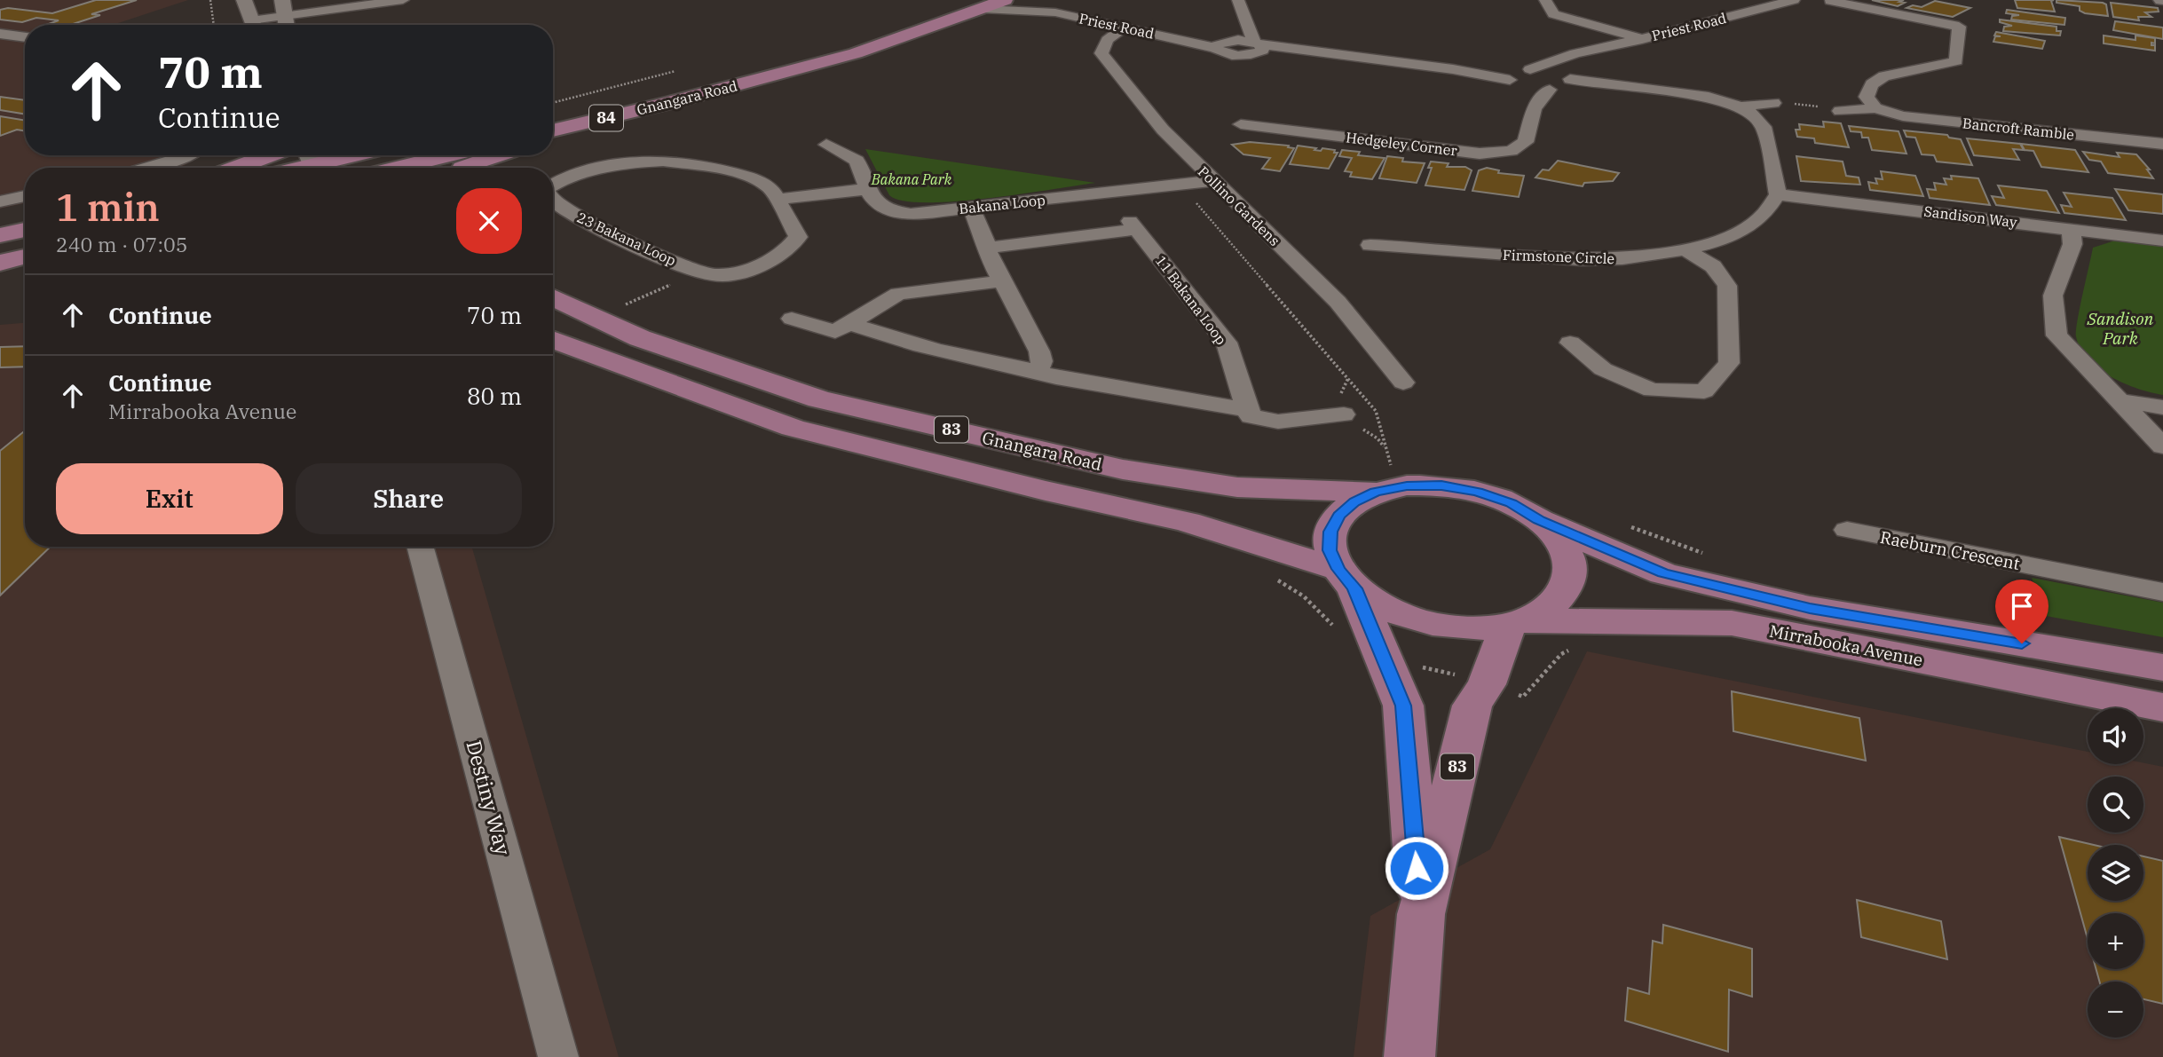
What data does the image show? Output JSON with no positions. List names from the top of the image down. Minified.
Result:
{"streets":{"main road":["Gnangara Road","84","83","Mirrabooka Avenue"],"street":["Priest Road","Bancroft Ramble","Hedgeley Corner","Bakana Loop","Pollino Gardens","Sandison Way","23 Bakana Loop","Firmstone Circle","11 Bakana Loop","Raeburn Crescent","Destiny Way"]},"crossings":[["Priest Road","Gnangara Road"],["Priest Road","Pollino Gardens"],["Gnangara Road","83"],["Gnangara Road","Mirrabooka Avenue"],["Bakana Loop","Pollino Gardens"],["Sandison Way","Firmstone Circle"],["83","Mirrabooka Avenue"]],"parks":["Bakana Park","Sandison Park"],"page":{"turn":["70 m","Continue"],"heading":["1 min","240 m · 07:05"],"list":[{"name":"Continue","value":"70 m"},{"name":"Continue","note":"Mirrabooka Avenue","value":"80 m"}],"buttons":["Exit","Share"],"map_buttons":["+","−"]}}
